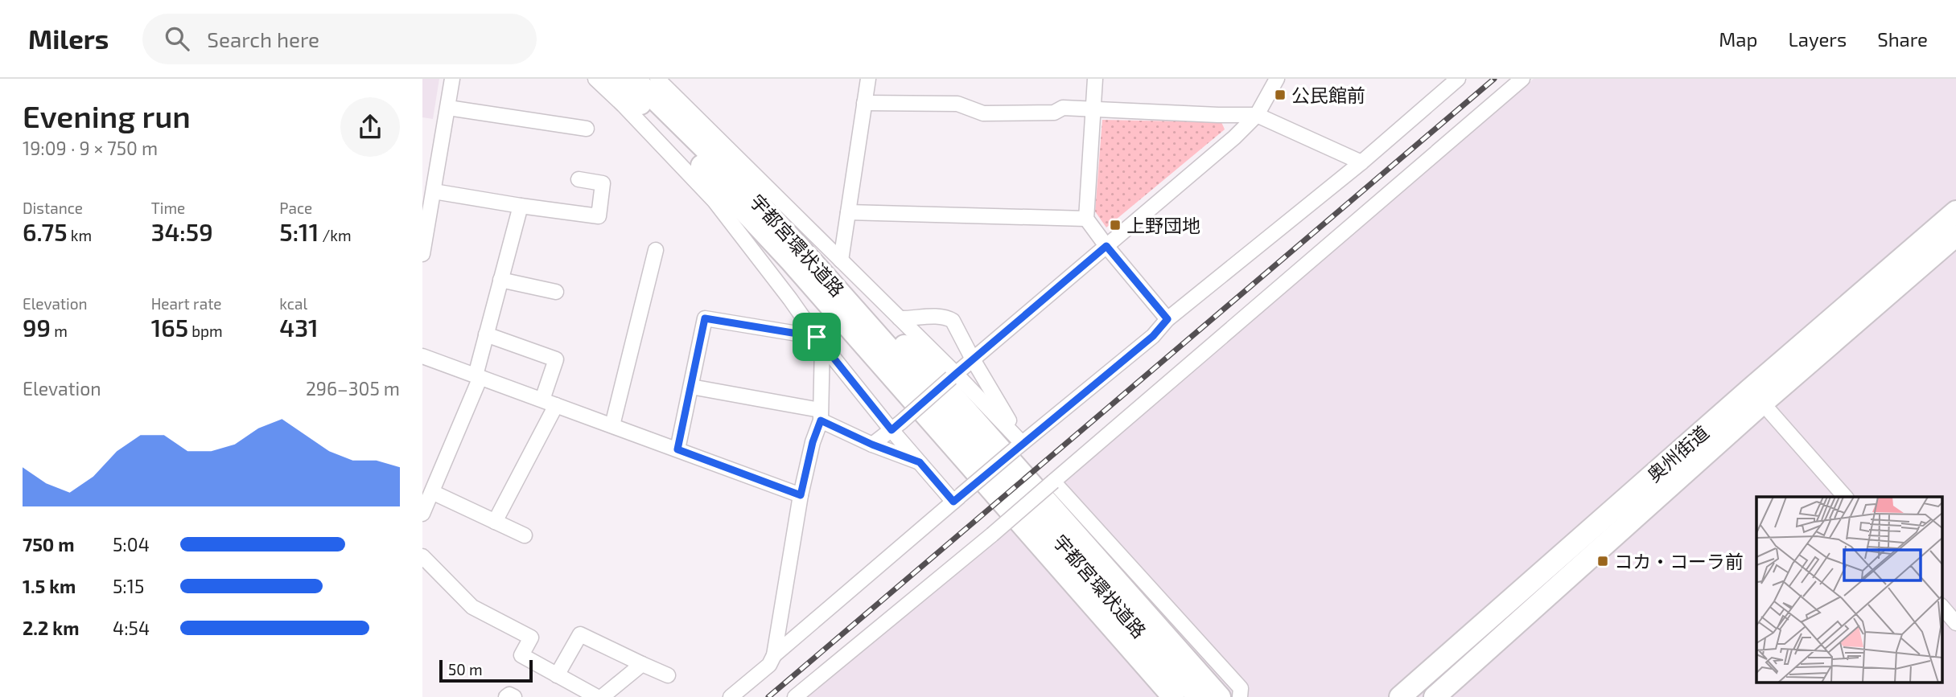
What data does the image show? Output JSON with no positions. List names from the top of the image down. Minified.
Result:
{"streets":{"highway":["宇都宮環状道路","奥州街道"]},"places":{"transit":["公民館前","上野団地","コカ・コーラ前"]},"scale_bar":"50 m","page":{"header":"Milers","search":"Search here","nav":["Map","Layers","Share"],"heading":["Evening run","19:09 · 9 × 750 m"],"stats":[["Distance","6.75 km"],["Time","34:59"],["Pace","5:11 /km"],["Elevation","99 m"],["Heart rate","165 bpm"],["kcal","431"]],"chart":["Elevation","296–305 m"],"list":[{"name":"750 m","note":"5:04"},{"name":"1.5 km","note":"5:15"},{"name":"2.2 km","note":"4:54"}],"scale":"50 m"}}
